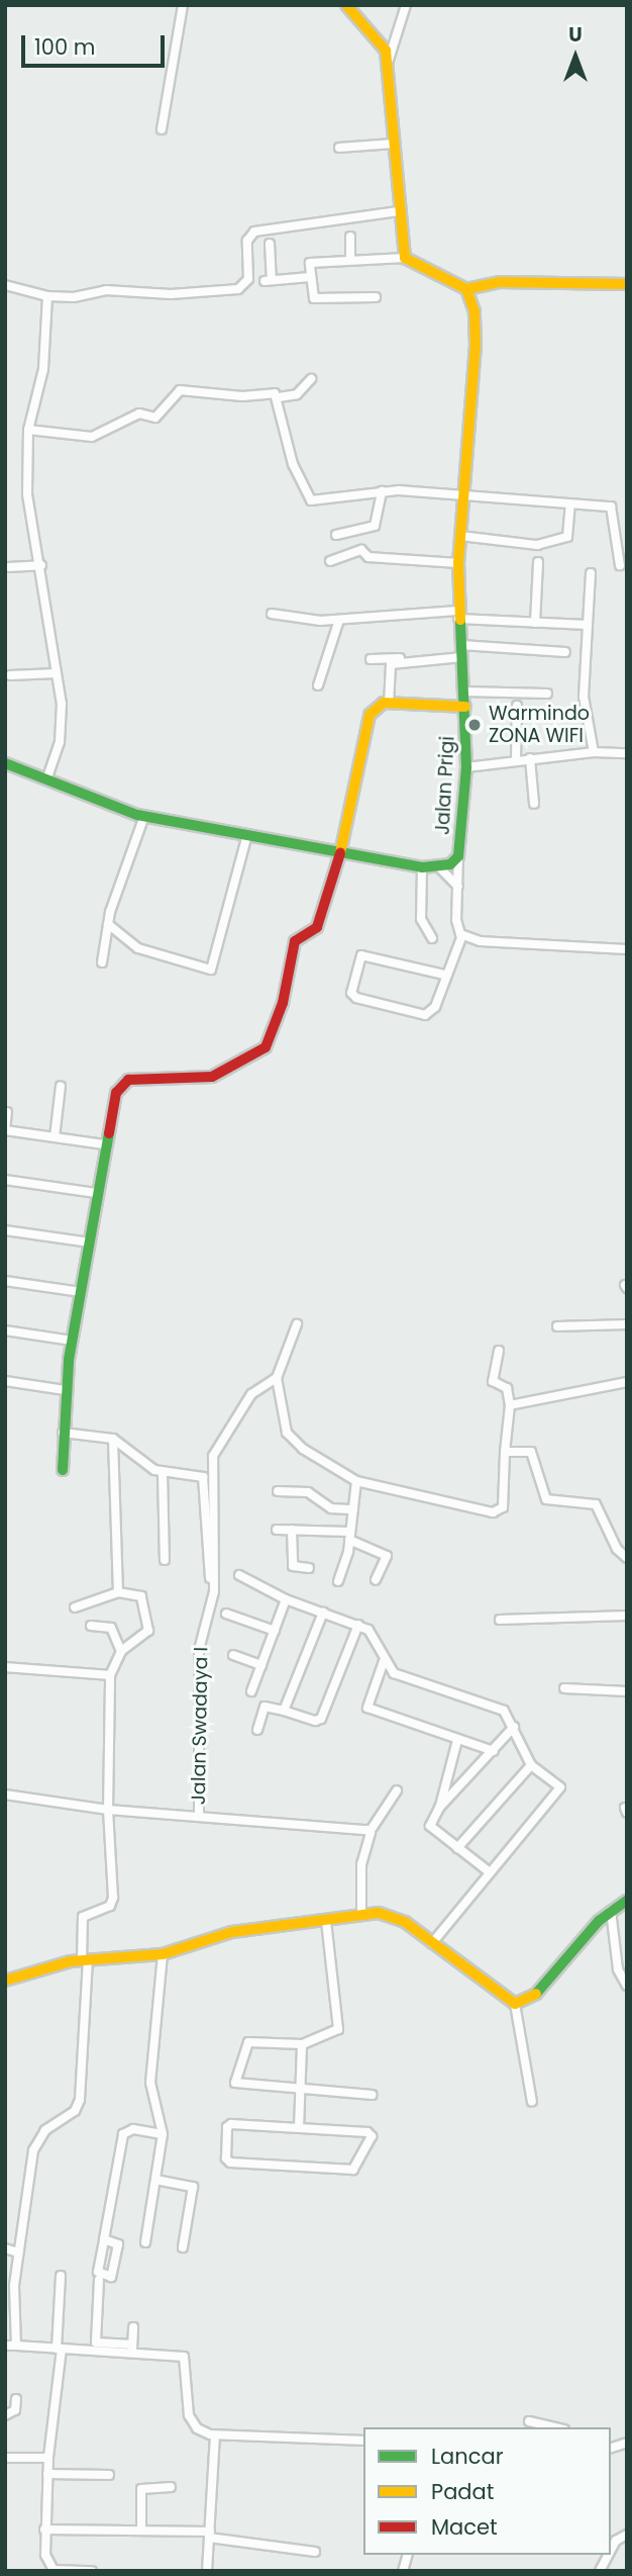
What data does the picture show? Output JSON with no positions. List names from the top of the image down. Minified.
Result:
{"streets":{"street":["Jalan Prigi","Jalan Swadaya I"]},"places":["Warmindo ZONA WIFI"],"legend":["Lancar","Padat","Macet"],"scale_bar":"100 m","north":"top"}
